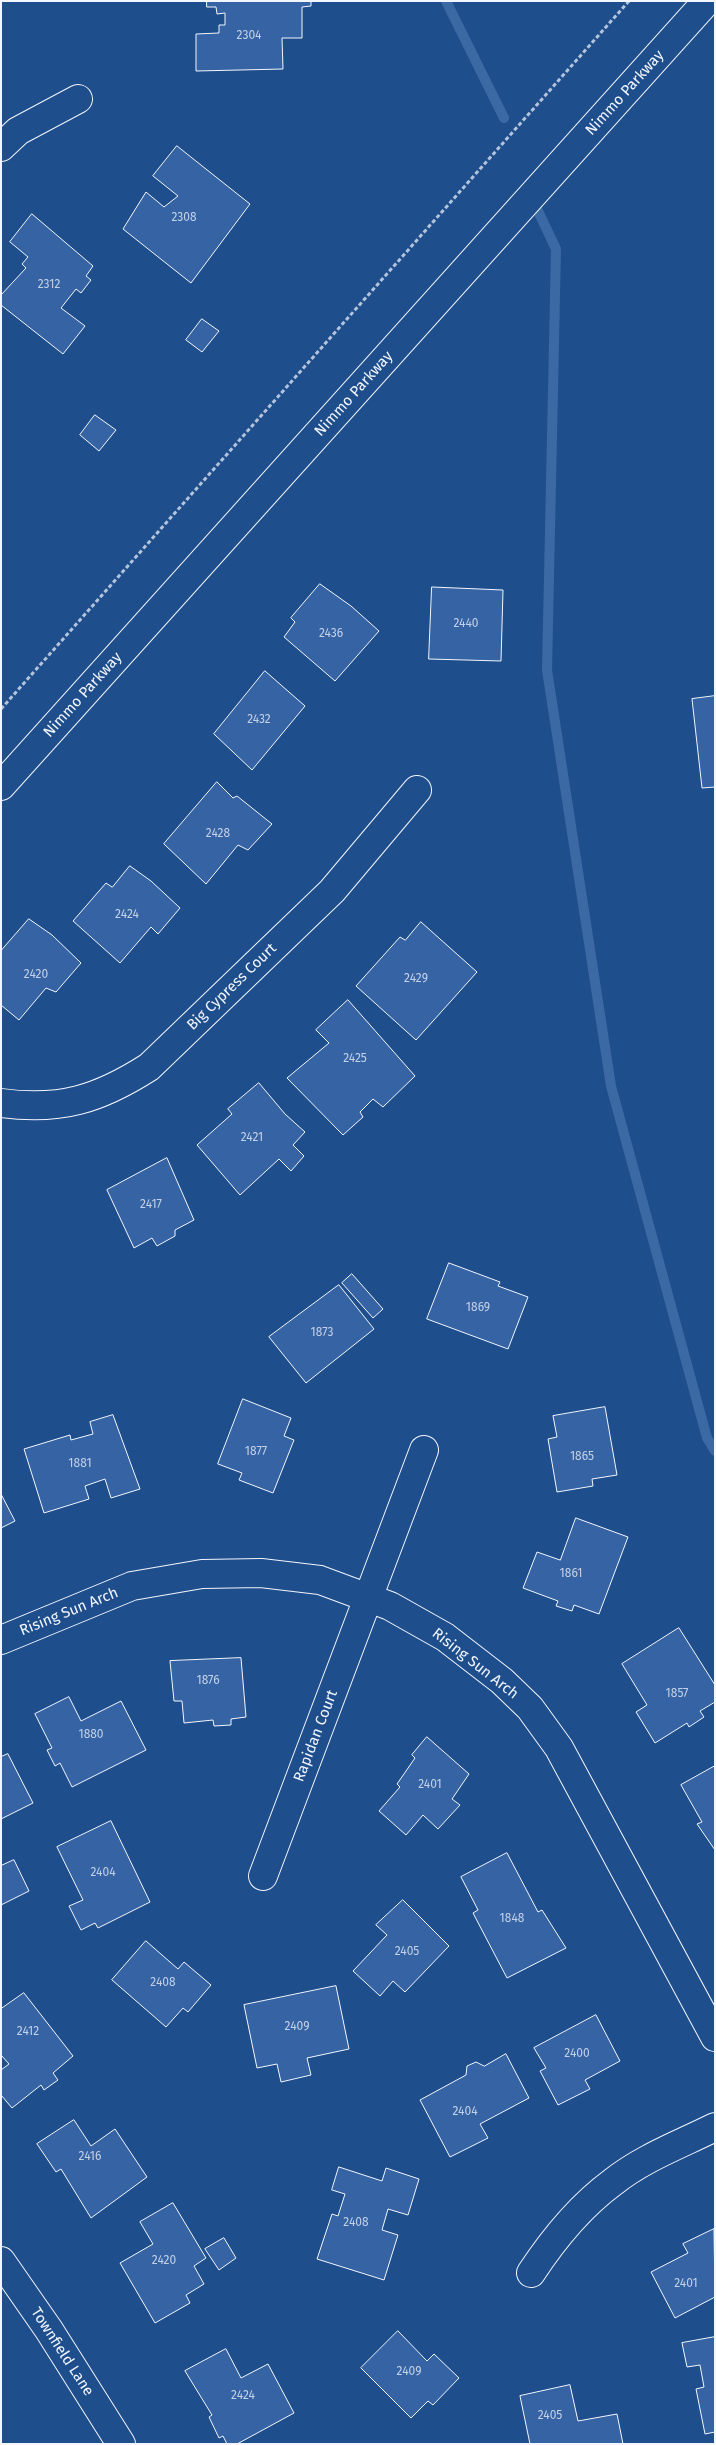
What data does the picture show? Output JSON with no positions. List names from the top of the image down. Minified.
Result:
{"streets":{"street":["Nimmo Parkway","Big Cypress Court","Rising Sun Arch","Rapidan Court","Townfield Lane"]},"crossings":[["Rising Sun Arch","Rapidan Court"]],"house_numbers":["2304","2308","2312","2440","2436","2432","2428","2424","2420","2429","2425","2421","2417","1869","1873","1877","1865","1881","1861","1876","1857","1880","2401","2404","1848","2405","2408","2409","2412","2400","2404","2416","2408","2420","2401","2409","2424","2405"]}
